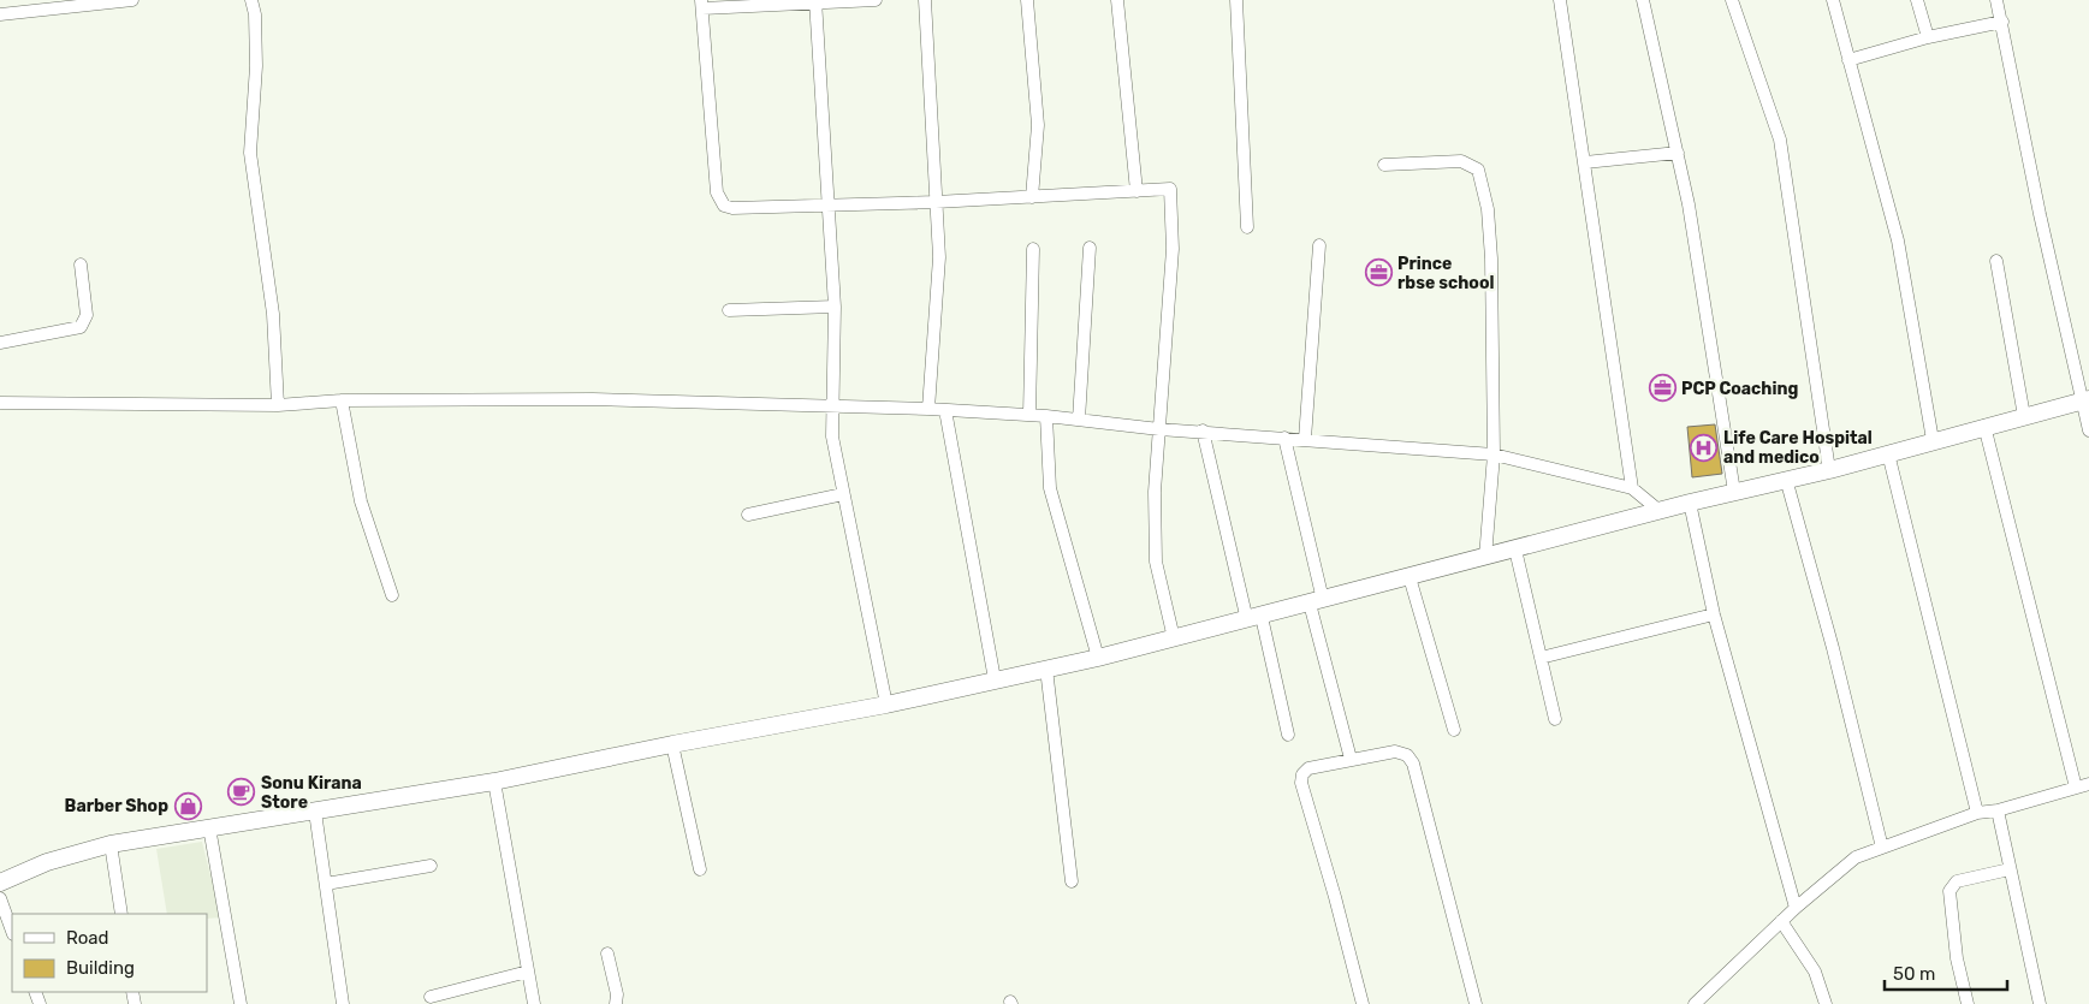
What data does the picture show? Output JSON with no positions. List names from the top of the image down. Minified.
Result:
{"places":{"office":["Prince rbse school","PCP Coaching"],"hospital":["Life Care Hospital and medico"],"cafe":["Sonu Kirana Store"],"shop":["Barber Shop"]},"legend":["Road","Building"],"scale_bar":"50 m"}
